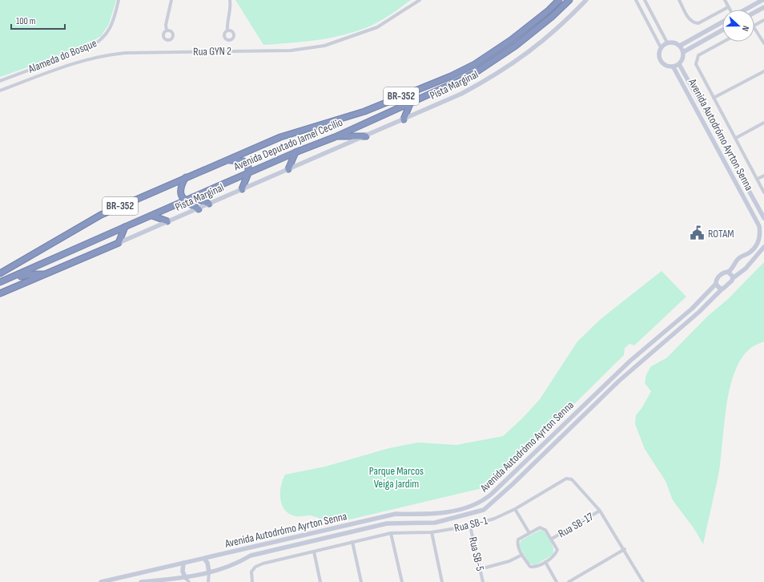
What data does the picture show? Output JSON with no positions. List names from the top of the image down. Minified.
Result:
{"streets":{"highway":["BR-352","Avenida Deputado Jamel Cecilio"],"street":["Rua GYN 2","Alameda do Bosque","Pista Marginal","Avenida Autodrómo Ayrton Senna","Rua SB-1","Rua SB-17","Rua SB-5"]},"crossings":[["BR-352","Avenida Deputado Jamel Cecilio"],["Rua SB-1","Rua SB-17"],["Rua SB-1","Rua SB-5"]],"parks":["Parque Marcos Veiga Jardim"],"places":{"public building":["ROTAM"]},"scale_bar":"100 m","north":"right"}
